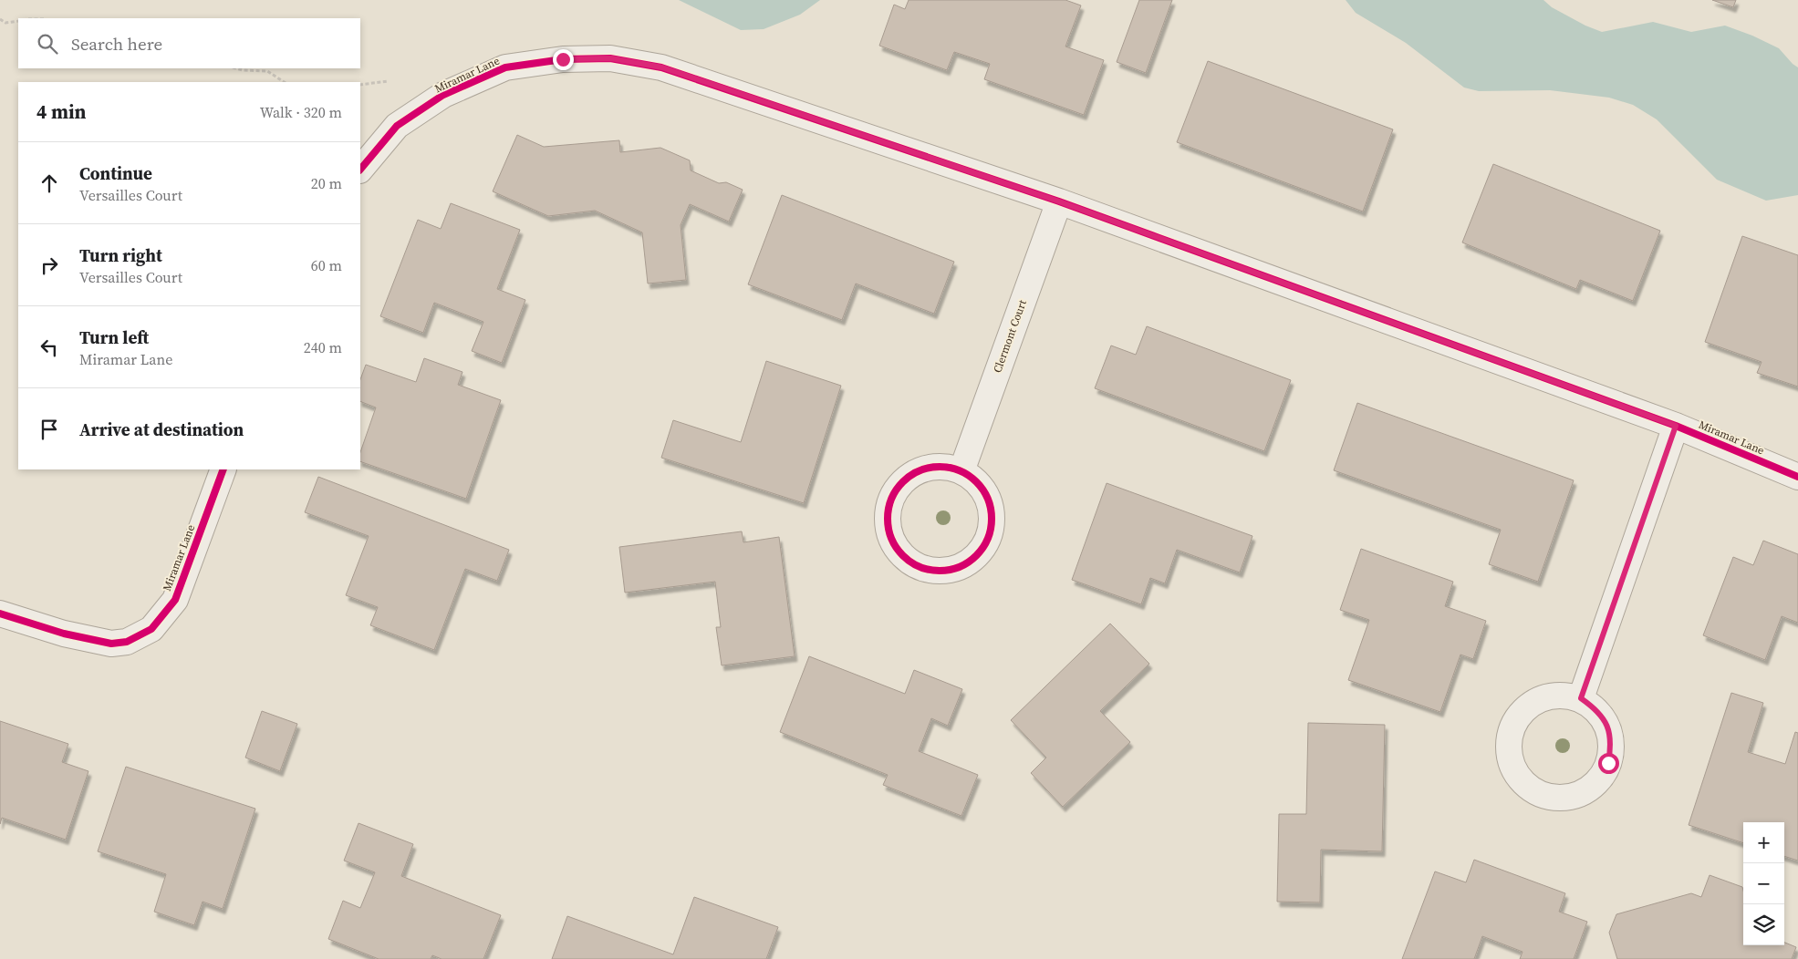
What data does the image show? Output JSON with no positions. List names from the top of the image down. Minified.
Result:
{"streets":{"street":["Miramar Lane","Clermont Court"]},"crossings":[["Miramar Lane","Clermont Court"]],"page":{"search":"Search here","heading":["4 min","Walk · 320 m"],"list":[["Continue","Versailles Court","20 m"],["Turn right","Versailles Court","60 m"],["Turn left","Miramar Lane","240 m"],"Arrive at destination"],"map_buttons":["+","−"]}}
